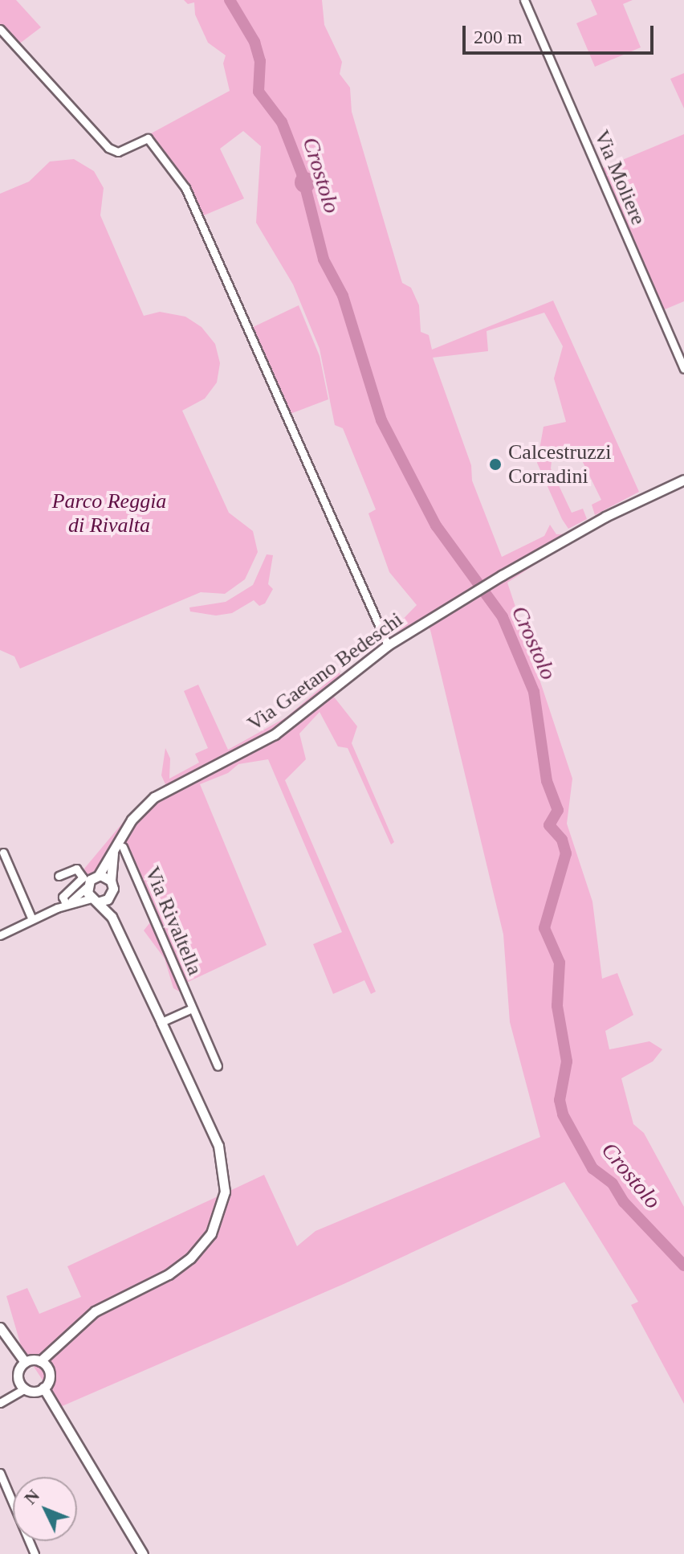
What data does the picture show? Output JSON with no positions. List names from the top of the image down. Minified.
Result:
{"streets":{"main road":["Via Gaetano Bedeschi"],"street":["Via Moliere","Via Rivaltella"]},"crossings":[["Via Gaetano Bedeschi","Via Rivaltella"]],"water":["Crostolo"],"parks":["Parco Reggia di Rivalta"],"places":["Calcestruzzi Corradini"],"scale_bar":"200 m","north":"top left"}
